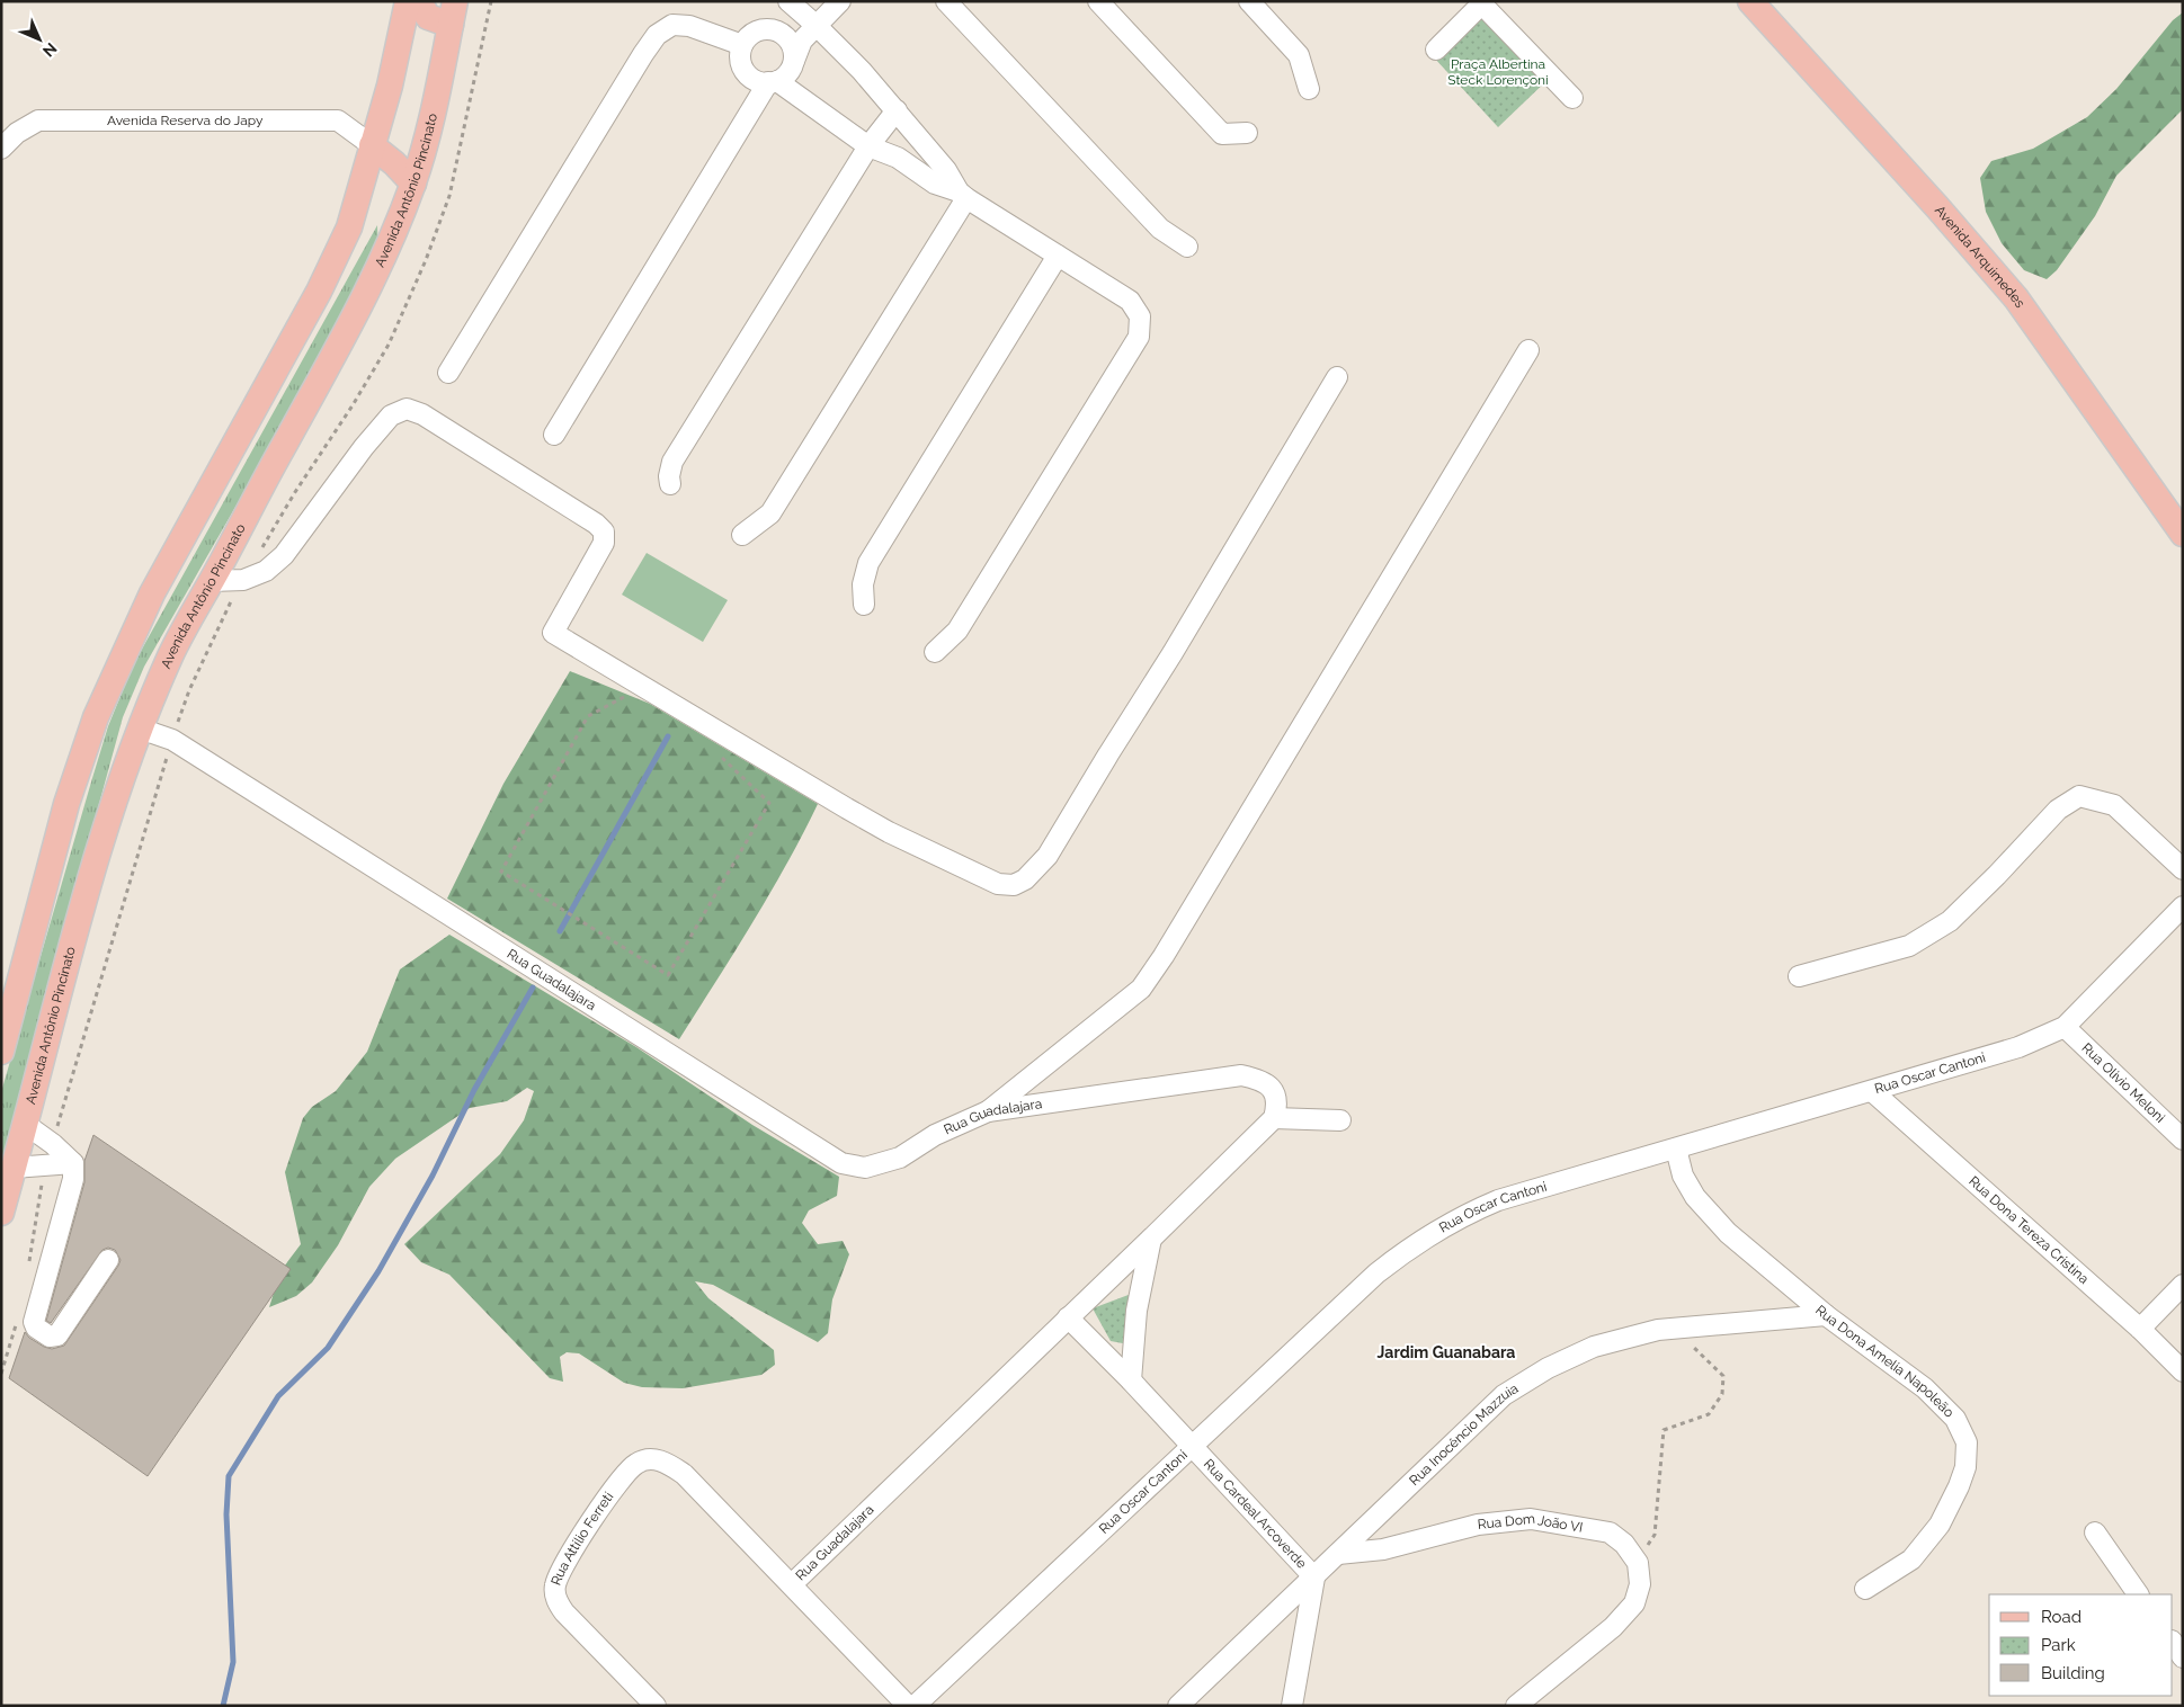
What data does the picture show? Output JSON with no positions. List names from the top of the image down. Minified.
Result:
{"streets":{"main road":["Avenida Antônio Pincinato","Avenida Arquimedes"],"street":["Avenida Reserva do Japy","Rua Guadalajara","Rua Oscar Cantoni","Rua Olivio Meloni","Rua Dona Tereza Cristina","Rua Dona Amelia Napoleão","Rua Inocêncio Mazzuia","Rua Cardeal Arcoverde","Rua Dom João VI","Rua Attílio Ferreti"]},"crossings":[["Avenida Antônio Pincinato","Rua Guadalajara"],["Rua Guadalajara","Rua Cardeal Arcoverde"],["Rua Guadalajara","Rua Attílio Ferreti"],["Rua Oscar Cantoni","Rua Olivio Meloni"],["Rua Oscar Cantoni","Rua Dona Tereza Cristina"],["Rua Oscar Cantoni","Rua Dona Amelia Napoleão"],["Rua Oscar Cantoni","Rua Cardeal Arcoverde"],["Rua Dona Amelia Napoleão","Rua Inocêncio Mazzuia"],["Rua Inocêncio Mazzuia","Rua Cardeal Arcoverde"],["Rua Inocêncio Mazzuia","Rua Dom João VI"]],"districts":["Jardim Guanabara"],"parks":["Praça Albertina Steck Lorençoni"],"legend":["Road","Park","Building"],"north":"bottom right"}
